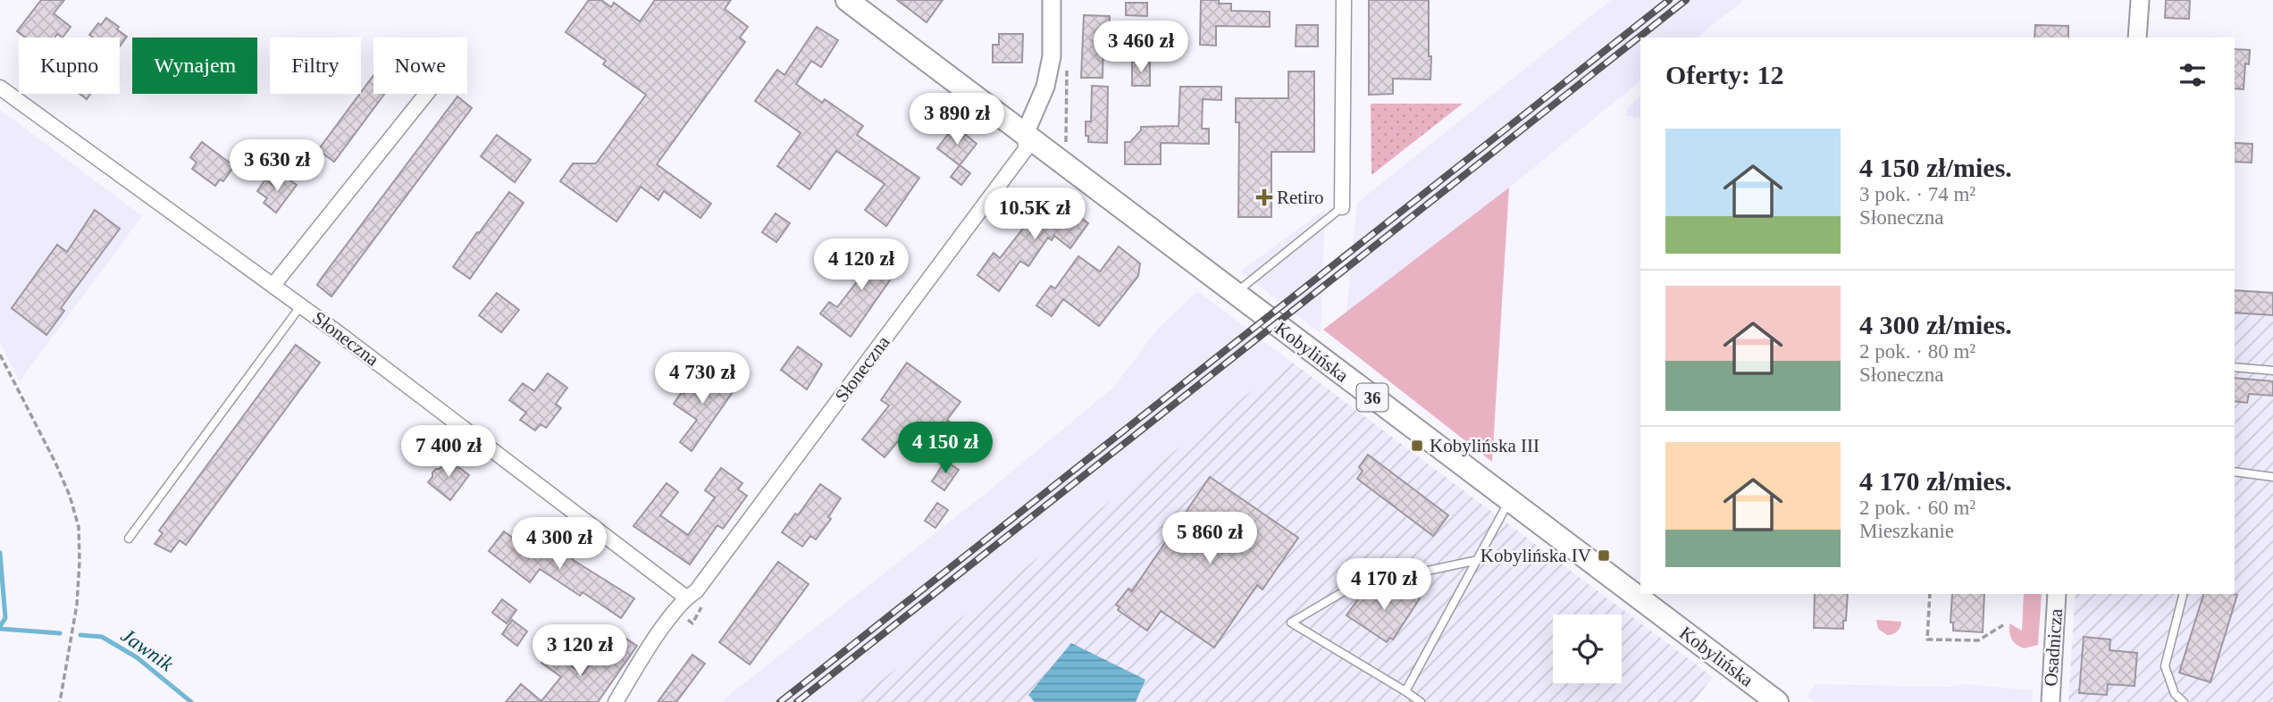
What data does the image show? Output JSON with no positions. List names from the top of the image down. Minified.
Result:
{"streets":{"main road":["Kobylińska","36"],"street":["Słoneczna","Osadnicza"]},"crossings":[["Słoneczna","Kobylińska"]],"water":["Jawnik"],"places":{"health":["Retiro"],"transit":["Kobylińska III","Kobylińska IV"]},"page":{"price":["3 460 zł","3 890 zł","3 630 zł","10.5K zł","4 120 zł","4 730 zł","4 150 zł","7 400 zł","5 860 zł","4 300 zł","4 170 zł","3 120 zł"],"chip":["Kupno","Wynajem","Filtry","Nowe"],"heading":"Oferty: 12","list":[{"name":"4 150 zł/mies.","note":"3 pok. · 74 m² · Słoneczna"},{"name":"4 300 zł/mies.","note":"2 pok. · 80 m² · Słoneczna"},{"name":"4 170 zł/mies.","note":"2 pok. · 60 m² · Mieszkanie"}]}}
